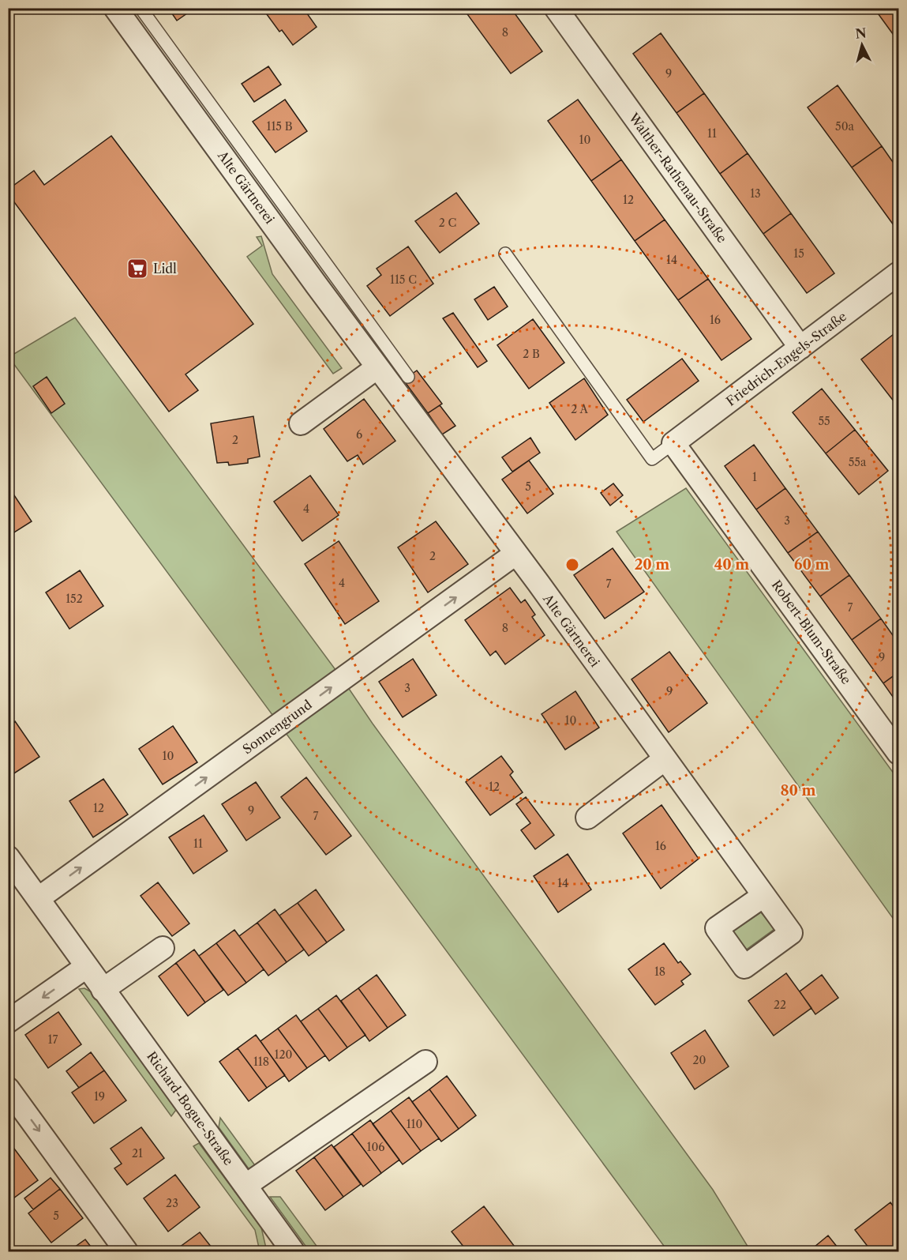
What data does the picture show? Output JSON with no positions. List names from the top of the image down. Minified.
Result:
{"streets":{"street":["Walther-Rathenau-Straße","Alte Gärtnerei","Friedrich-Engels-Straße","Robert-Blum-Straße","Sonnengrund","Richard-Bogue-Straße"]},"crossings":[["Walther-Rathenau-Straße","Friedrich-Engels-Straße"],["Alte Gärtnerei","Sonnengrund"],["Friedrich-Engels-Straße","Robert-Blum-Straße"],["Sonnengrund","Richard-Bogue-Straße"]],"one_way":["Sonnengrund"],"places":{"supermarket":["Lidl"]},"house_numbers":["8","9","115 B","50a","11","10","13","12","2 C","15","14","115 C","16","2 B","2 A","55","6","2","55a","1","5","4","3","2","4","7","152","7","8","9","3","9","10","10","12","12","9","7","11","16","14","18","22","17","120","20","118","19","110","106","21","23","5"],"north":"top","rings":["20 m","40 m","60 m","80 m"]}
